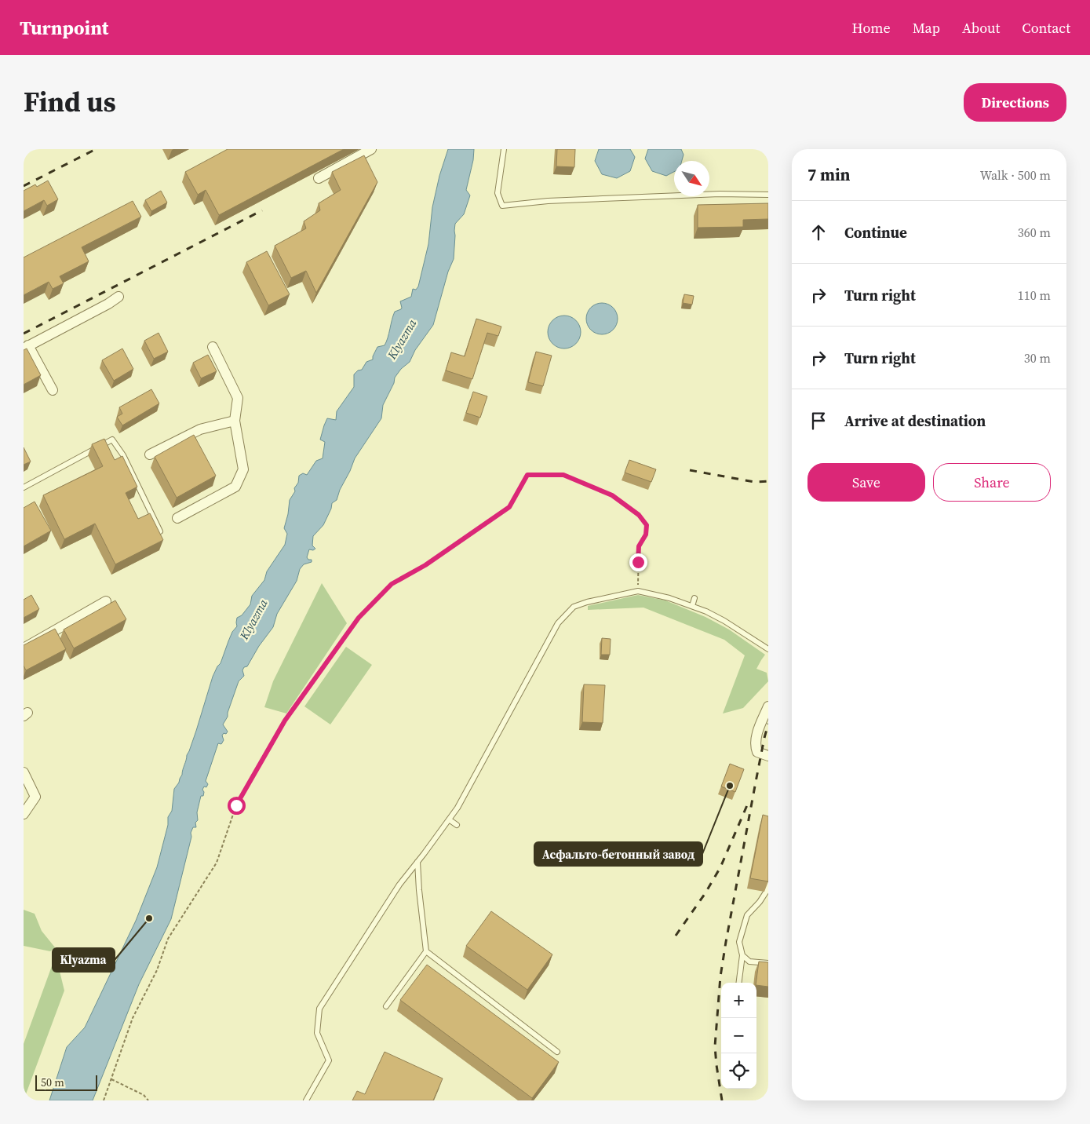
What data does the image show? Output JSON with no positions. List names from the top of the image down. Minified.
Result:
{"water":["Klyazma"],"places":["Асфальто-бетонный завод","Klyazma"],"scale_bar":"50 m","north":"bottom right","page":{"header":"Turnpoint","nav":["Home","Map","About","Contact"],"title":"Find us","buttons":["Directions",["Save","Share"]],"heading":["7 min","Walk · 500 m"],"list":[["Continue","360 m"],["Turn right","110 m"],["Turn right","30 m"],"Arrive at destination"],"map_buttons":["+","−"],"scale":"50 m"}}
